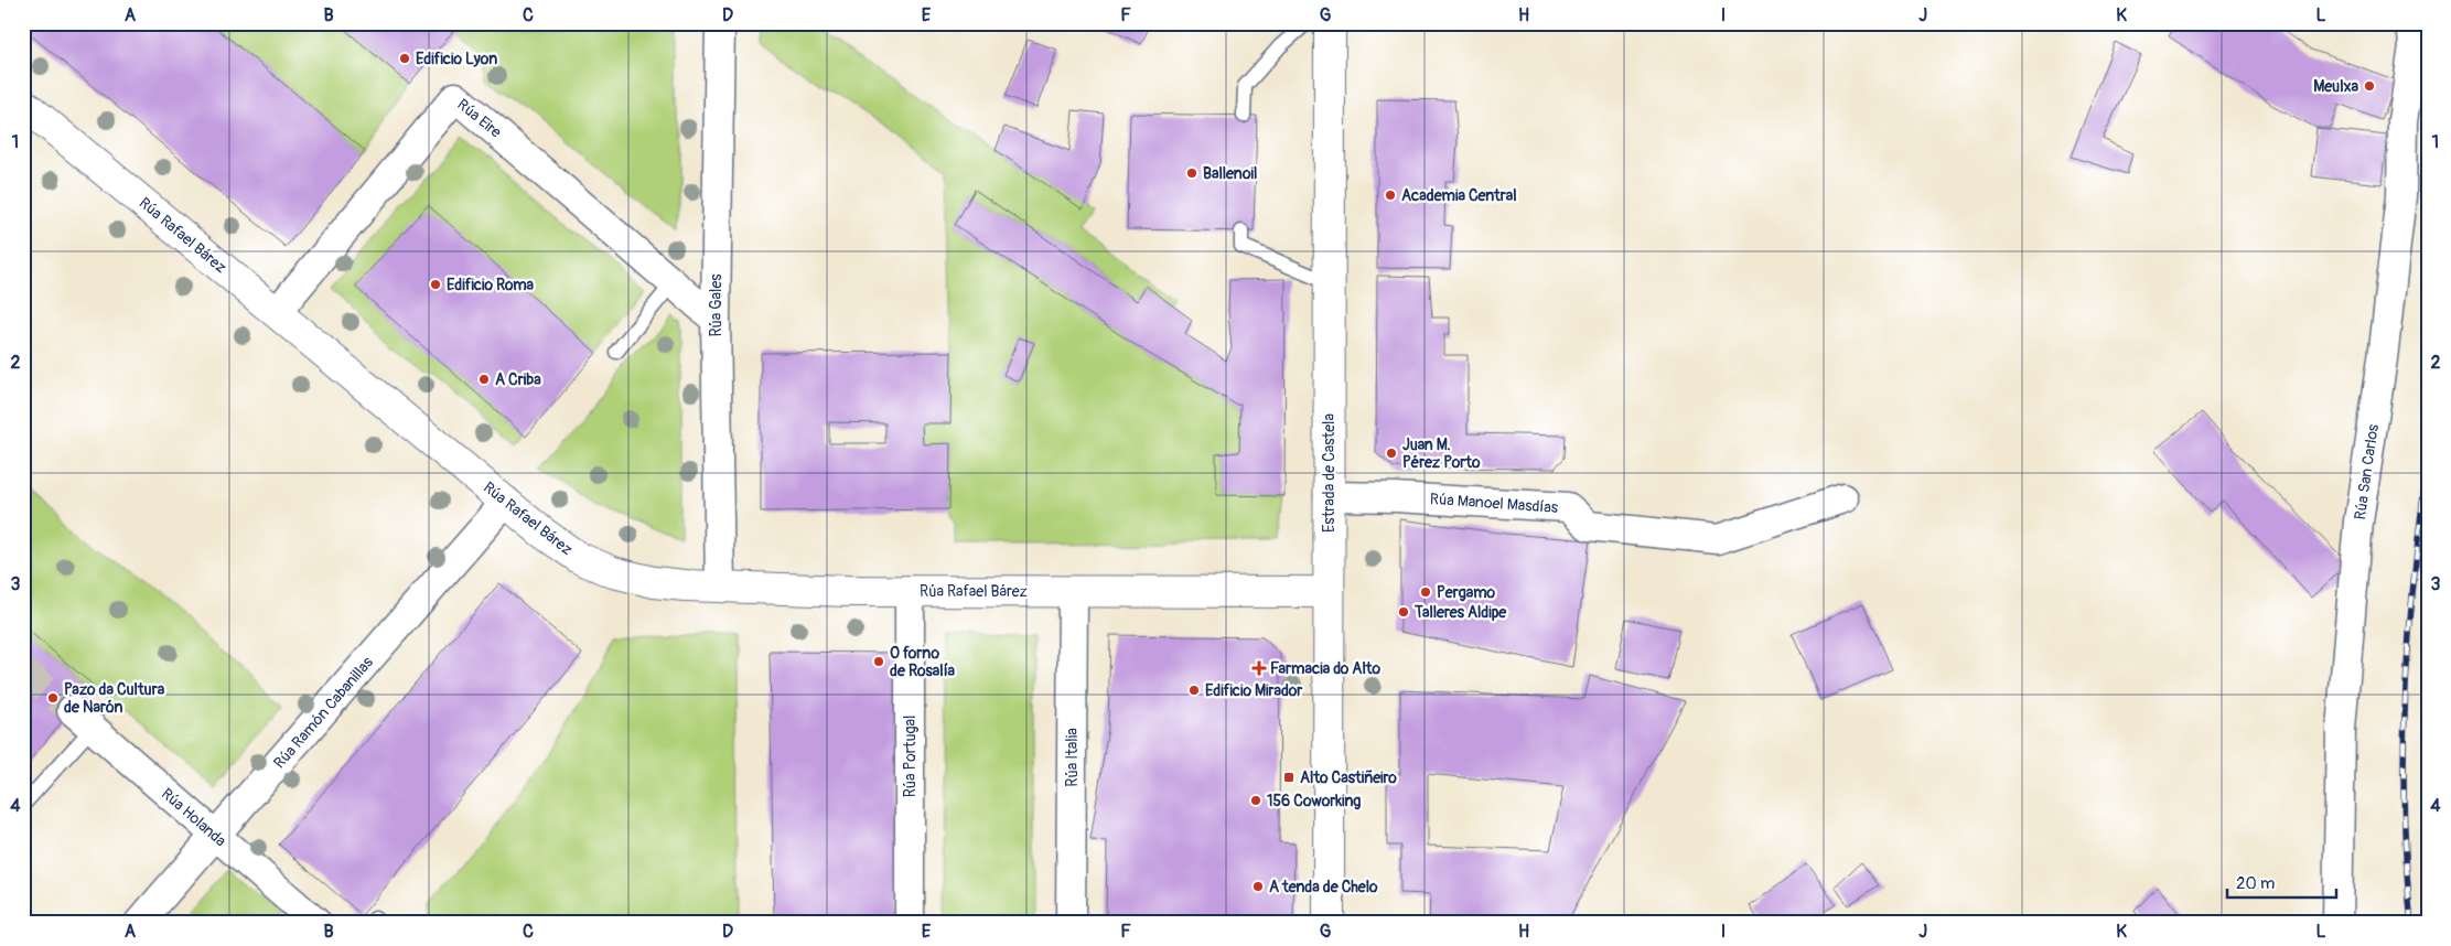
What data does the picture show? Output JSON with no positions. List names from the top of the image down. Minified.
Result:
{"streets":{"street":["Rúa Eire","Rúa Rafael Bárez","Rúa Gales","Rúa San Carlos","Estrada de Castela","Rúa Manoel Masdías","Rúa Ramón Cabanillas","Rúa Portugal","Rúa Italia","Rúa Holanda"]},"crossings":[["Rúa Eire","Rúa Rafael Bárez"],["Rúa Eire","Rúa Gales"],["Rúa Rafael Bárez","Rúa Gales"],["Rúa Rafael Bárez","Estrada de Castela"],["Rúa Rafael Bárez","Rúa Ramón Cabanillas"],["Rúa Rafael Bárez","Rúa Portugal"],["Rúa Rafael Bárez","Rúa Italia"],["Estrada de Castela","Rúa Manoel Masdías"],["Rúa Ramón Cabanillas","Rúa Holanda"]],"places":{"other":["Edificio Lyon","Meulxa","Ballenoil","Academia Central","Edificio Roma","A Criba","Juan M. Pérez Porto","Pergamo","Talleres Aldipe","O forno de Rosalía","Edificio Mirador","Pazo da Cultura de Narón","156 Coworking","A tenda de Chelo"],"health":["Farmacia do Alto"],"transit":["Alto Castiñeiro"]},"scale_bar":"20 m","grid":{"columns":["A","B","C","D","E","F","G","H","I","J","K","L"],"rows":["1","2","3","4"]}}
